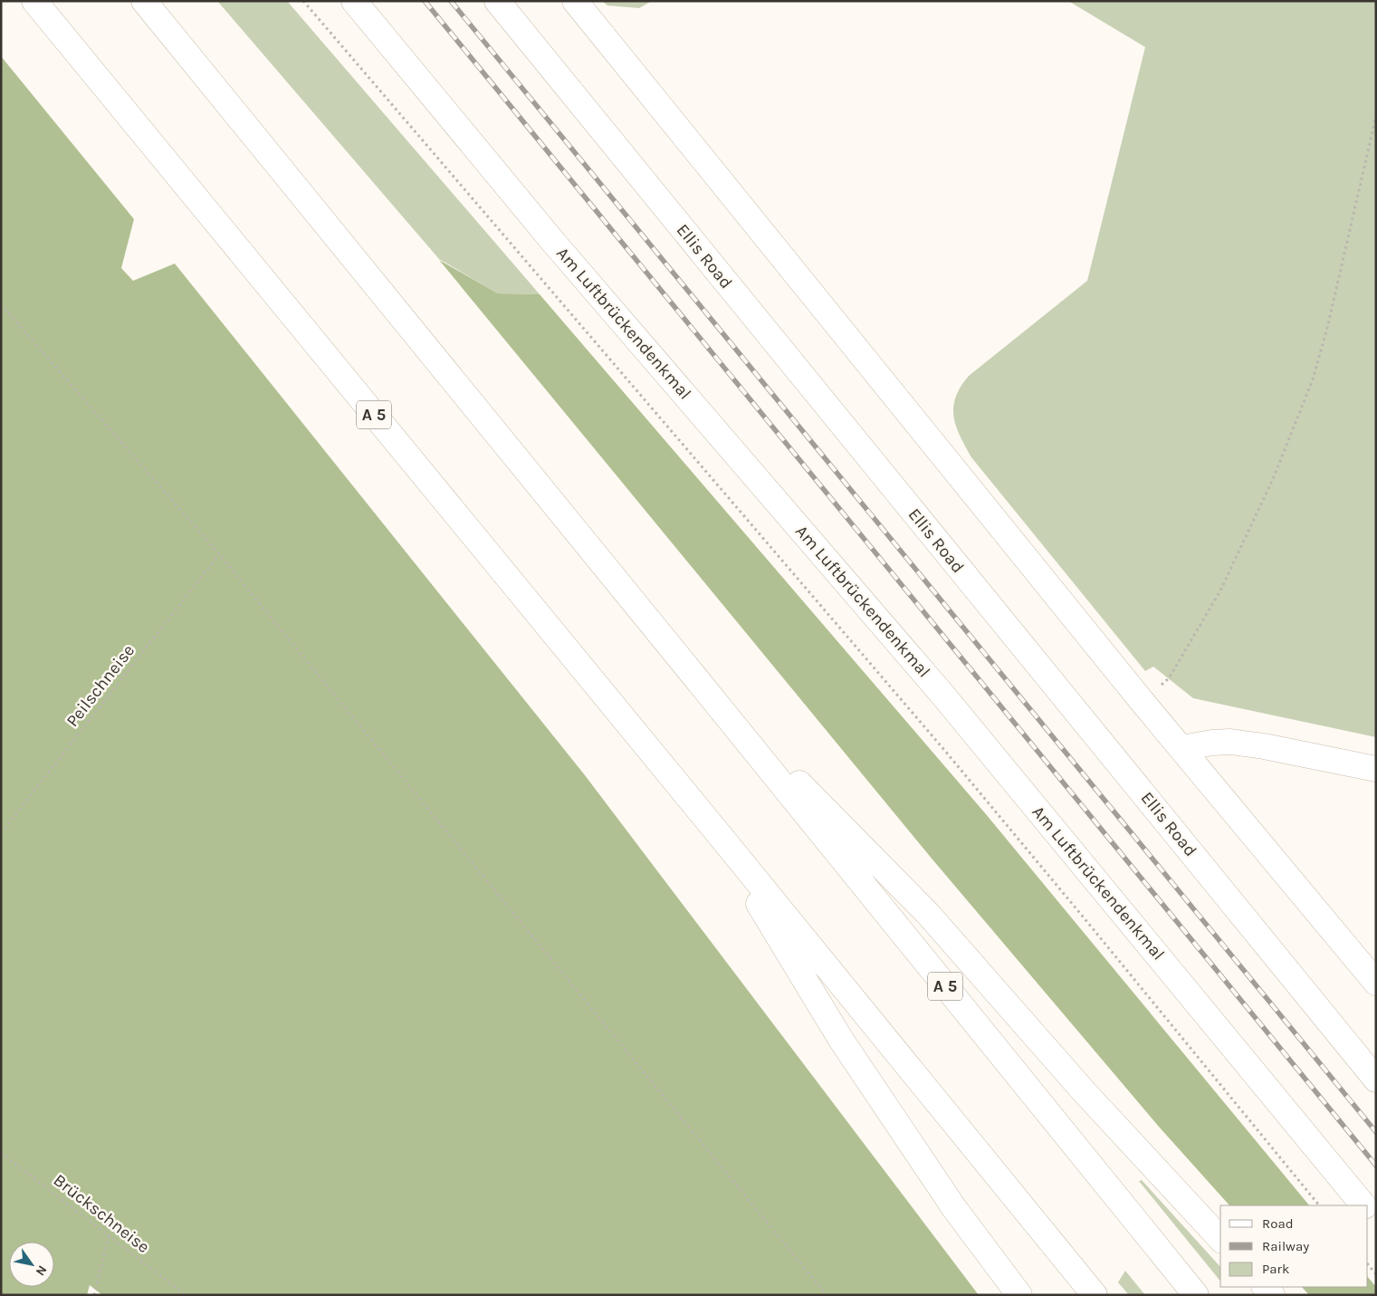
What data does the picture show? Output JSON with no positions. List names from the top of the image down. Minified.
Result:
{"streets":{"main road":["Ellis Road","Am Luftbrückendenkmal","A 5"],"path":["Peilschneise","Brückschneise"]},"legend":["Road","Railway","Park"],"north":"bottom right"}
